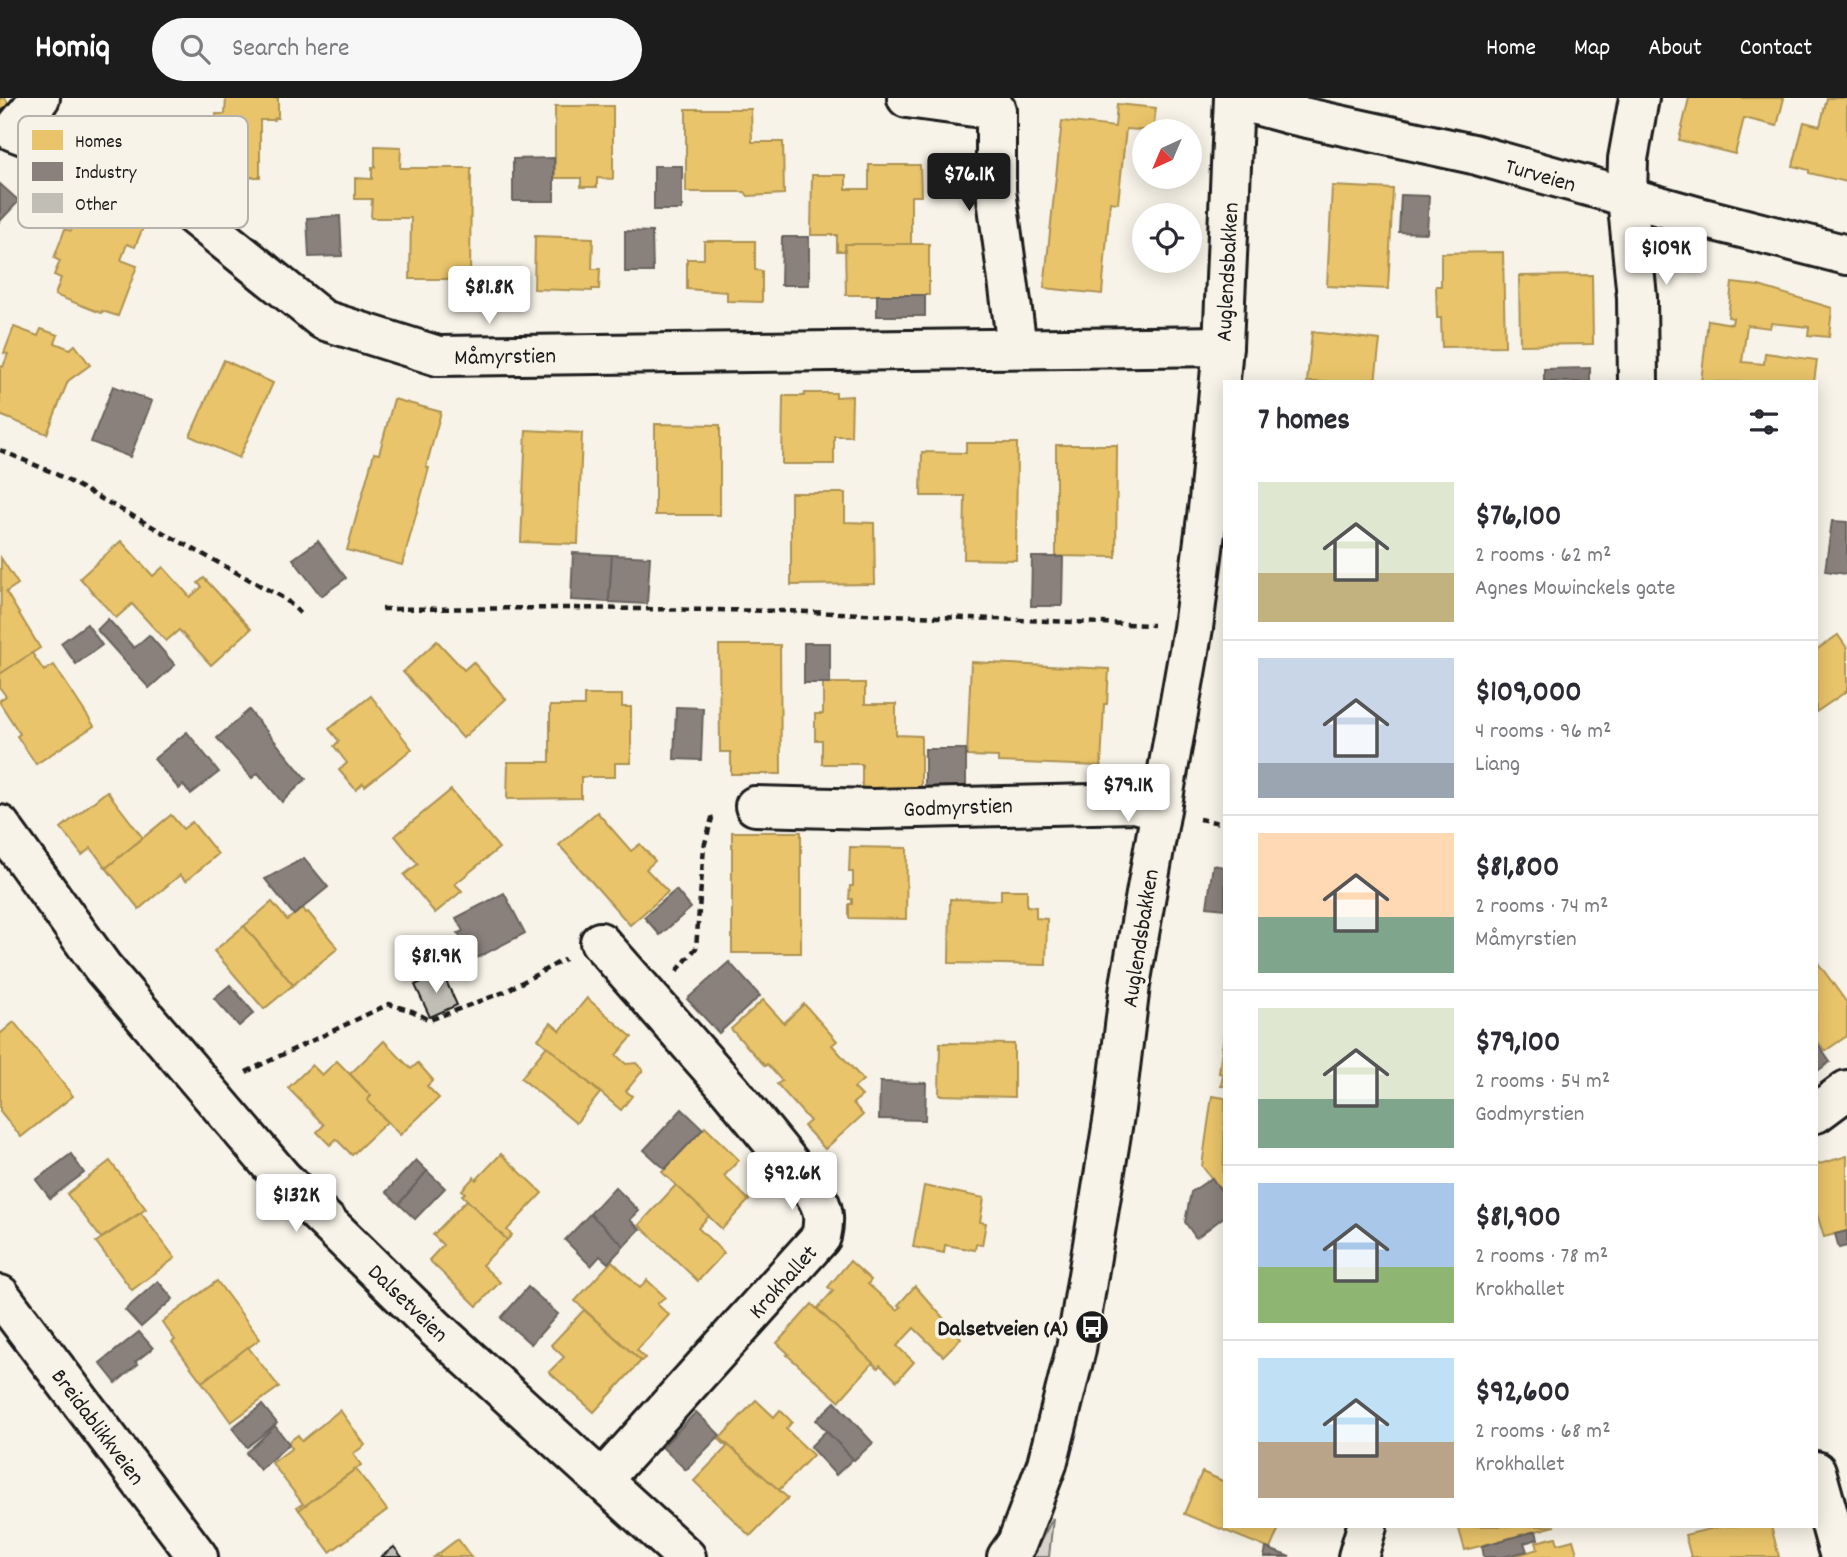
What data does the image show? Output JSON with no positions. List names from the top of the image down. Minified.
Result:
{"streets":{"street":["Turveien","Auglendsbakken","Måmyrstien","Godmyrstien","Krokhallet","Dalsetveien","Breidablikkveien"]},"crossings":[["Turveien","Auglendsbakken"],["Auglendsbakken","Måmyrstien"],["Auglendsbakken","Godmyrstien"],["Krokhallet","Dalsetveien"]],"places":{"bus stop":["Dalsetveien (A)"]},"legend":["Homes","Industry","Other"],"north":"bottom left","page":{"header":"Homiq","search":"Search here","nav":["Home","Map","About","Contact"],"price":["$76.1K","$109K","$81.8K","$79.1K","$81.9K","$92.6K","$132K"],"heading":"7 homes","list":[{"name":"$76,100","note":"2 rooms · 62 m² · Agnes Mowinckels gate"},{"name":"$109,000","note":"4 rooms · 96 m² · Liang"},{"name":"$81,800","note":"2 rooms · 74 m² · Måmyrstien"},{"name":"$79,100","note":"2 rooms · 54 m² · Godmyrstien"},{"name":"$81,900","note":"2 rooms · 78 m² · Krokhallet"},{"name":"$92,600","note":"2 rooms · 68 m² · Krokhallet"}]}}
